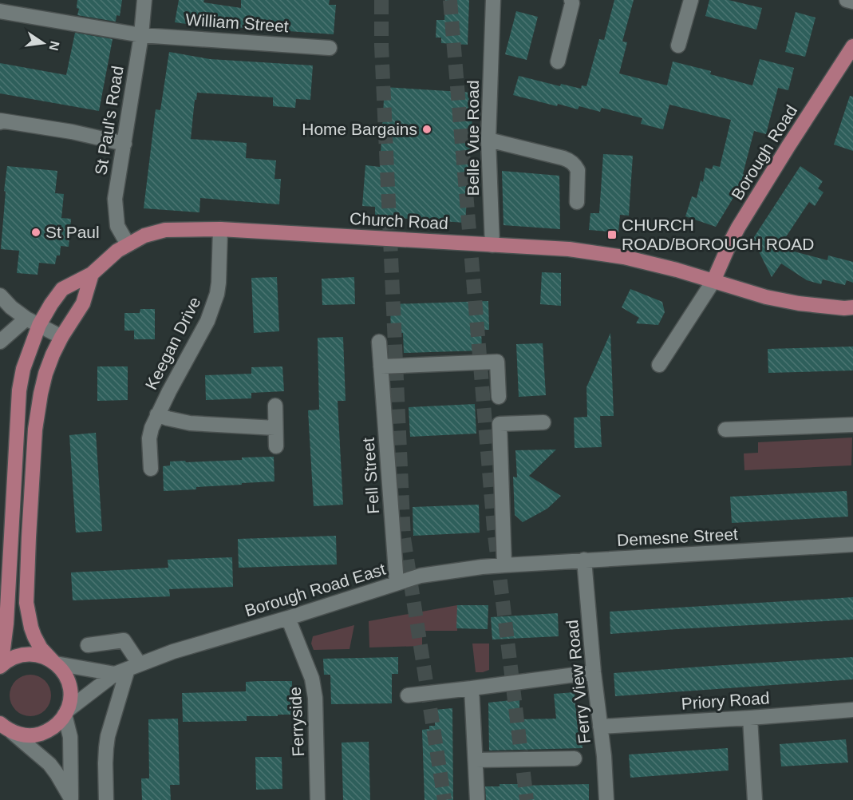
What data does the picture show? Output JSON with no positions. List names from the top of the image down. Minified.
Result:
{"streets":{"main road":["Borough Road","Church Road"],"street":["William Street","St Paul's Road","Belle Vue Road","Keegan Drive","Fell Street","Demesne Street","Borough Road East","Ferry View Road","Priory Road","Ferryside"]},"crossings":[["William Street","St Paul's Road"],["St Paul's Road","Church Road"],["Belle Vue Road","Church Road"],["Borough Road","Church Road"],["Church Road","Keegan Drive"],["Fell Street","Borough Road East"],["Demesne Street","Borough Road East"],["Demesne Street","Ferry View Road"],["Borough Road East","Ferryside"],["Ferry View Road","Priory Road"]],"places":{"other":["Home Bargains","St Paul"],"transit":["CHURCH ROAD/BOROUGH ROAD"]},"north":"right"}
